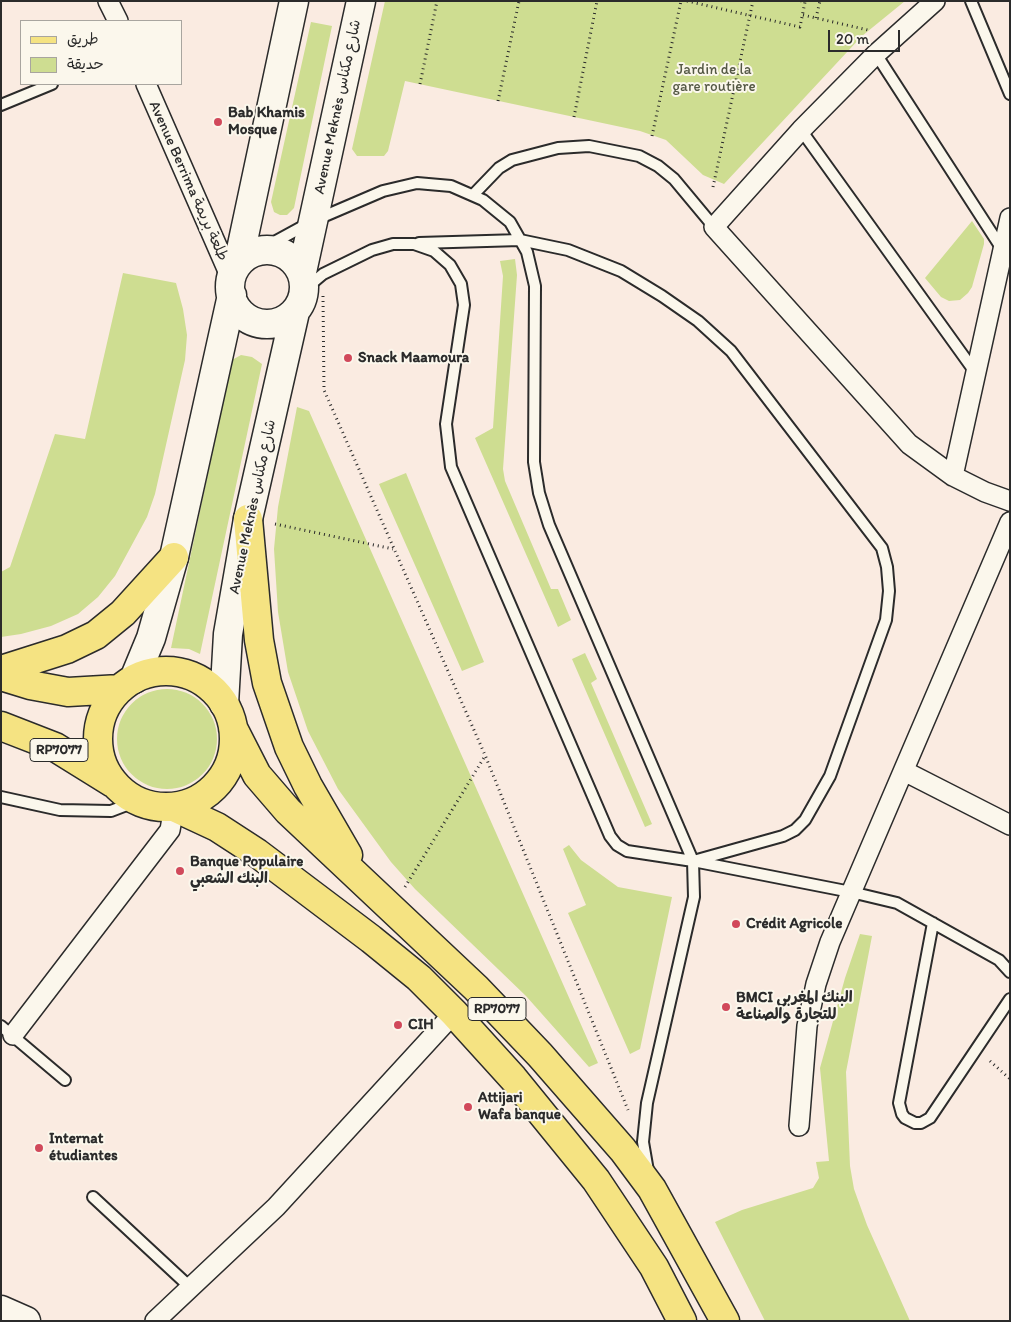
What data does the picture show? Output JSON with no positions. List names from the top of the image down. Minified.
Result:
{"streets":{"main road":["RP7077"],"street":["Avenue Meknès شارع مكناس","Avenue Berrima طلعة بريمة"]},"crossings":[["Avenue Meknès شارع مكناس","RP7077"]],"parks":["Jardin de la gare routière"],"places":["Bab Khamis Mosque","Snack Maamoura","Banque Populaire البنك الشعبي","Crédit Agricole","BMCI البنك المغربي للتجارة والصناعة","CIH","Attijari Wafa banque","Internat étudiantes"],"legend":["طريق","حديقة"],"scale_bar":"20 m"}
